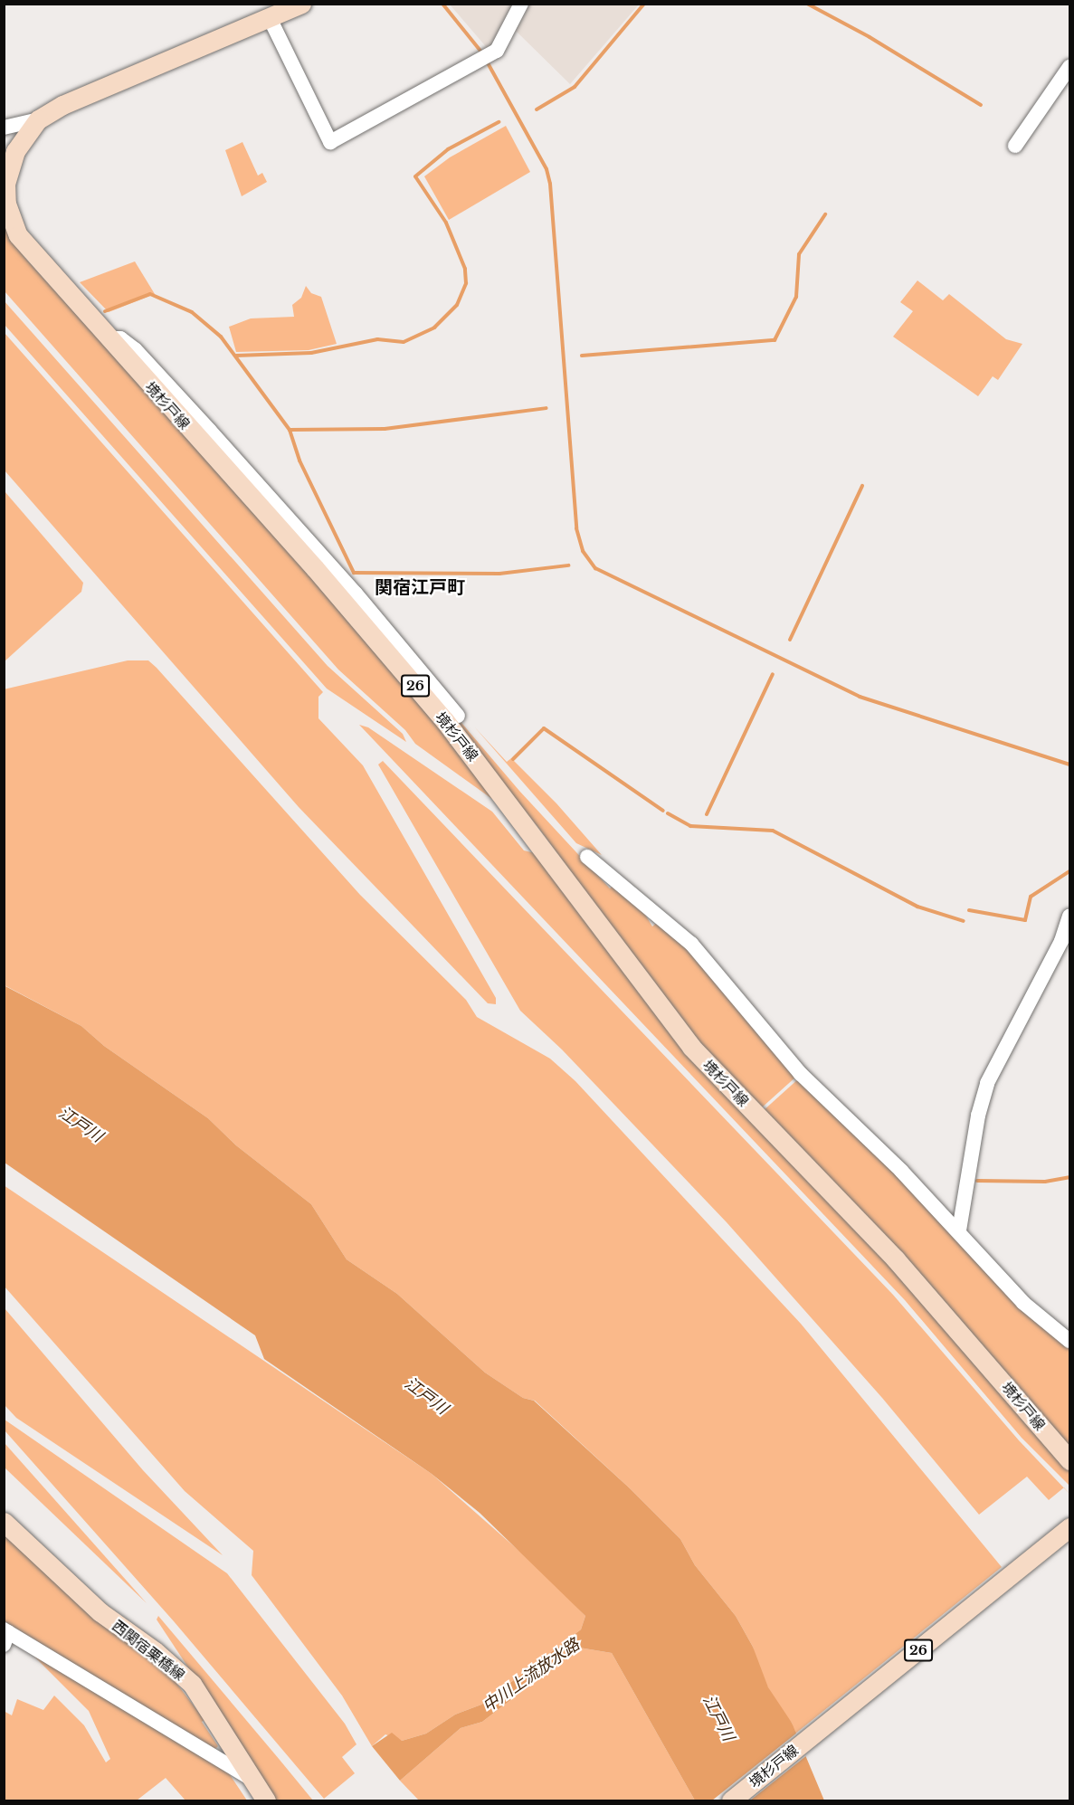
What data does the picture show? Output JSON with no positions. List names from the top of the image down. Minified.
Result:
{"streets":{"main road":["境杉戸線","26","西関宿栗橋線"]},"districts":["関宿江戸町"],"water":["江戸川","中川上流放水路"]}
